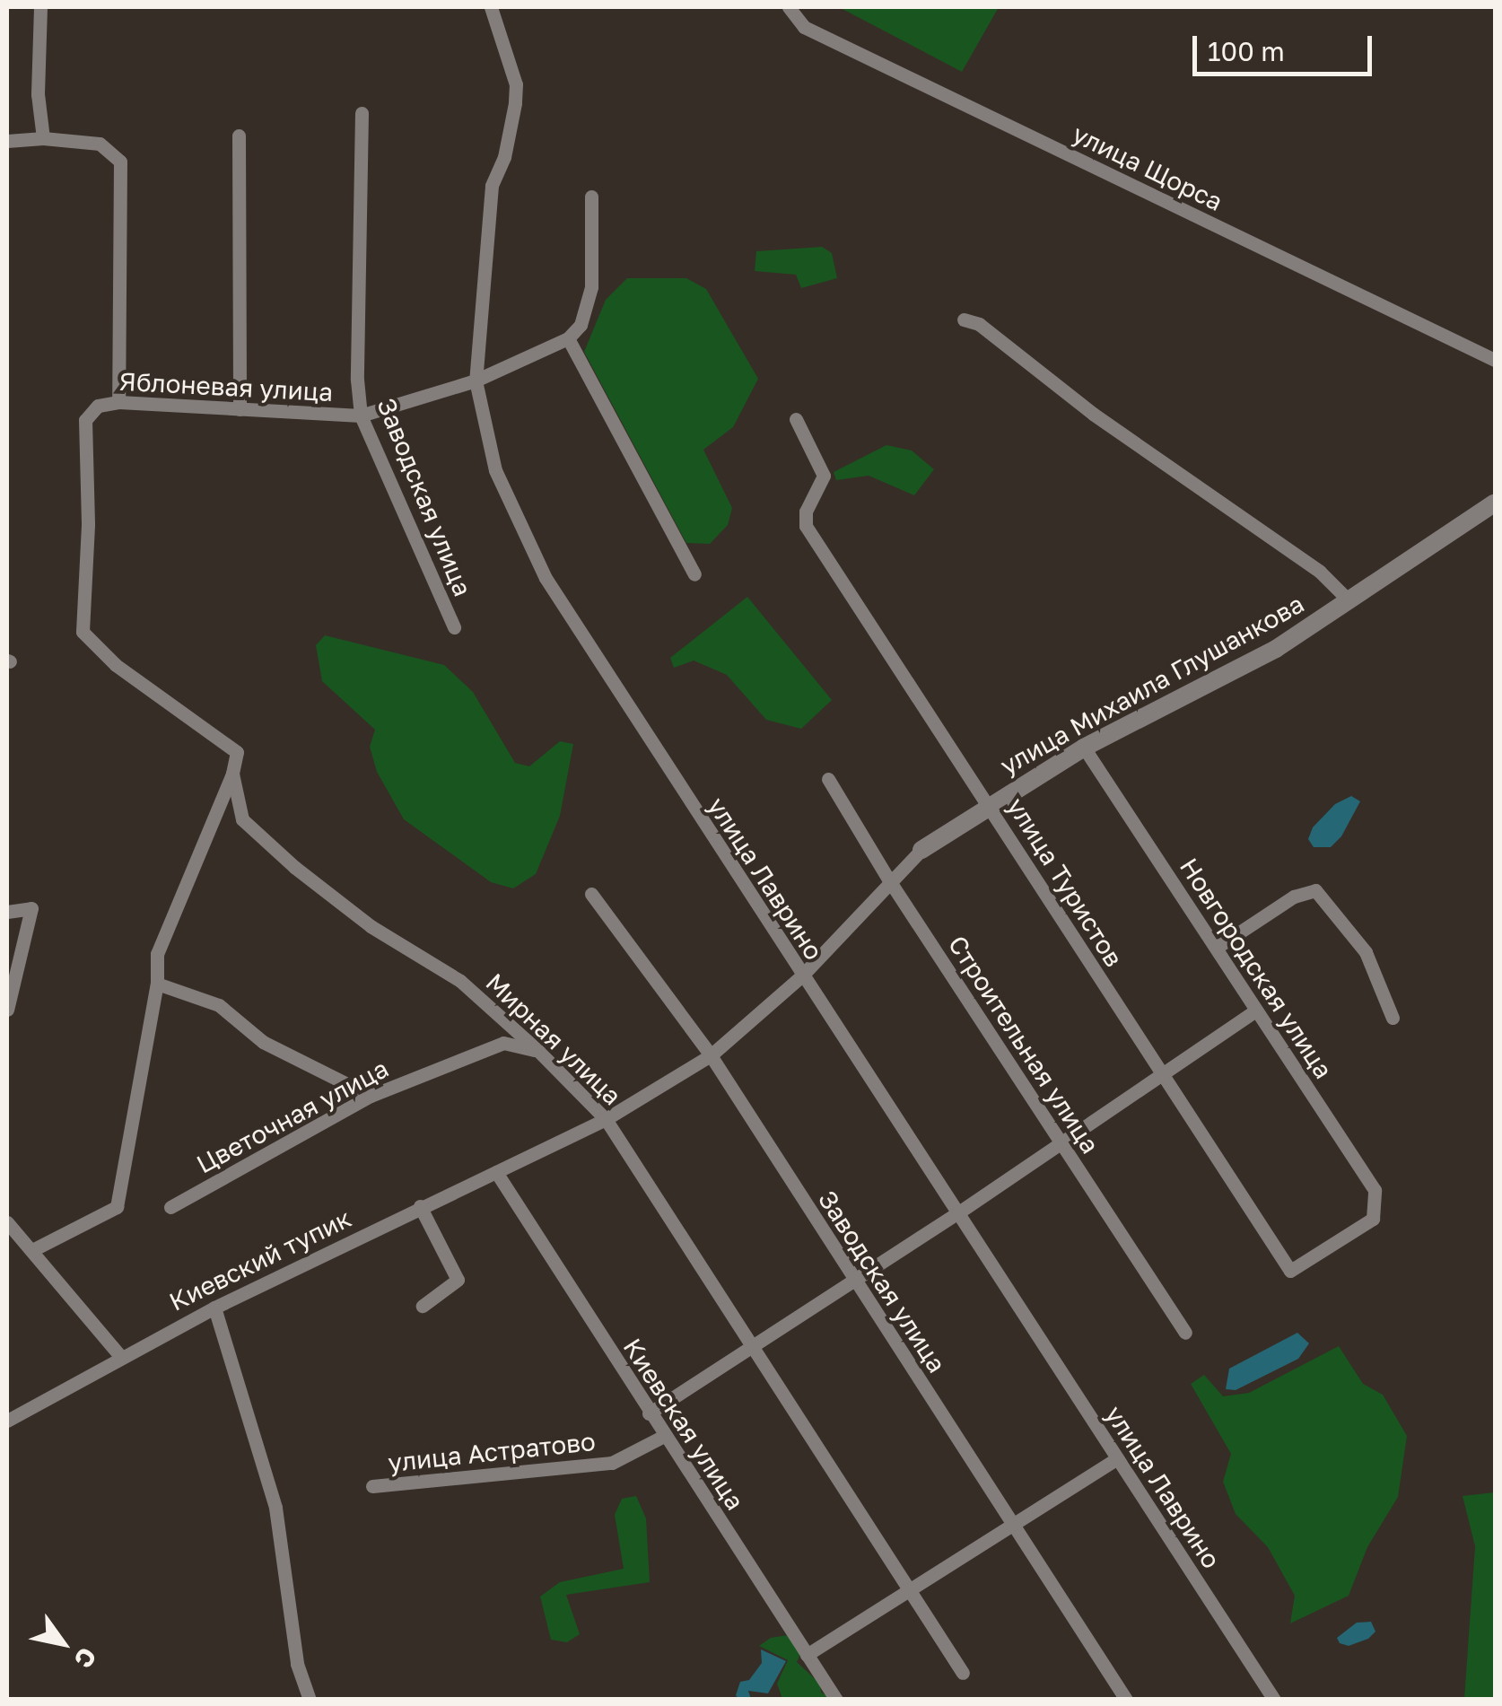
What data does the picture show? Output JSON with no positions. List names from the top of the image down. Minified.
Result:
{"streets":{"street":["улица Щорса","Яблоневая улица","Заводская улица","улица Михаила Глушанкова","улица Лаврино","улица Туристов","Новгородская улица","Мирная улица","Строительная улица","Цветочная улица","Киевский тупик","Киевская улица","улица Астратово"]},"crossings":[["Яблоневая улица","Заводская улица"],["Яблоневая улица","улица Лаврино"],["Яблоневая улица","Мирная улица"],["Заводская улица","Киевский тупик"],["улица Михаила Глушанкова","улица Туристов"],["улица Михаила Глушанкова","Новгородская улица"],["улица Михаила Глушанкова","Киевский тупик"],["улица Лаврино","Киевский тупик"],["улица Туристов","Новгородская улица"],["Мирная улица","Цветочная улица"],["Мирная улица","Киевский тупик"],["Строительная улица","Киевский тупик"],["Киевский тупик","Киевская улица"],["Киевская улица","улица Астратово"]],"scale_bar":"100 m","north":"bottom right"}
